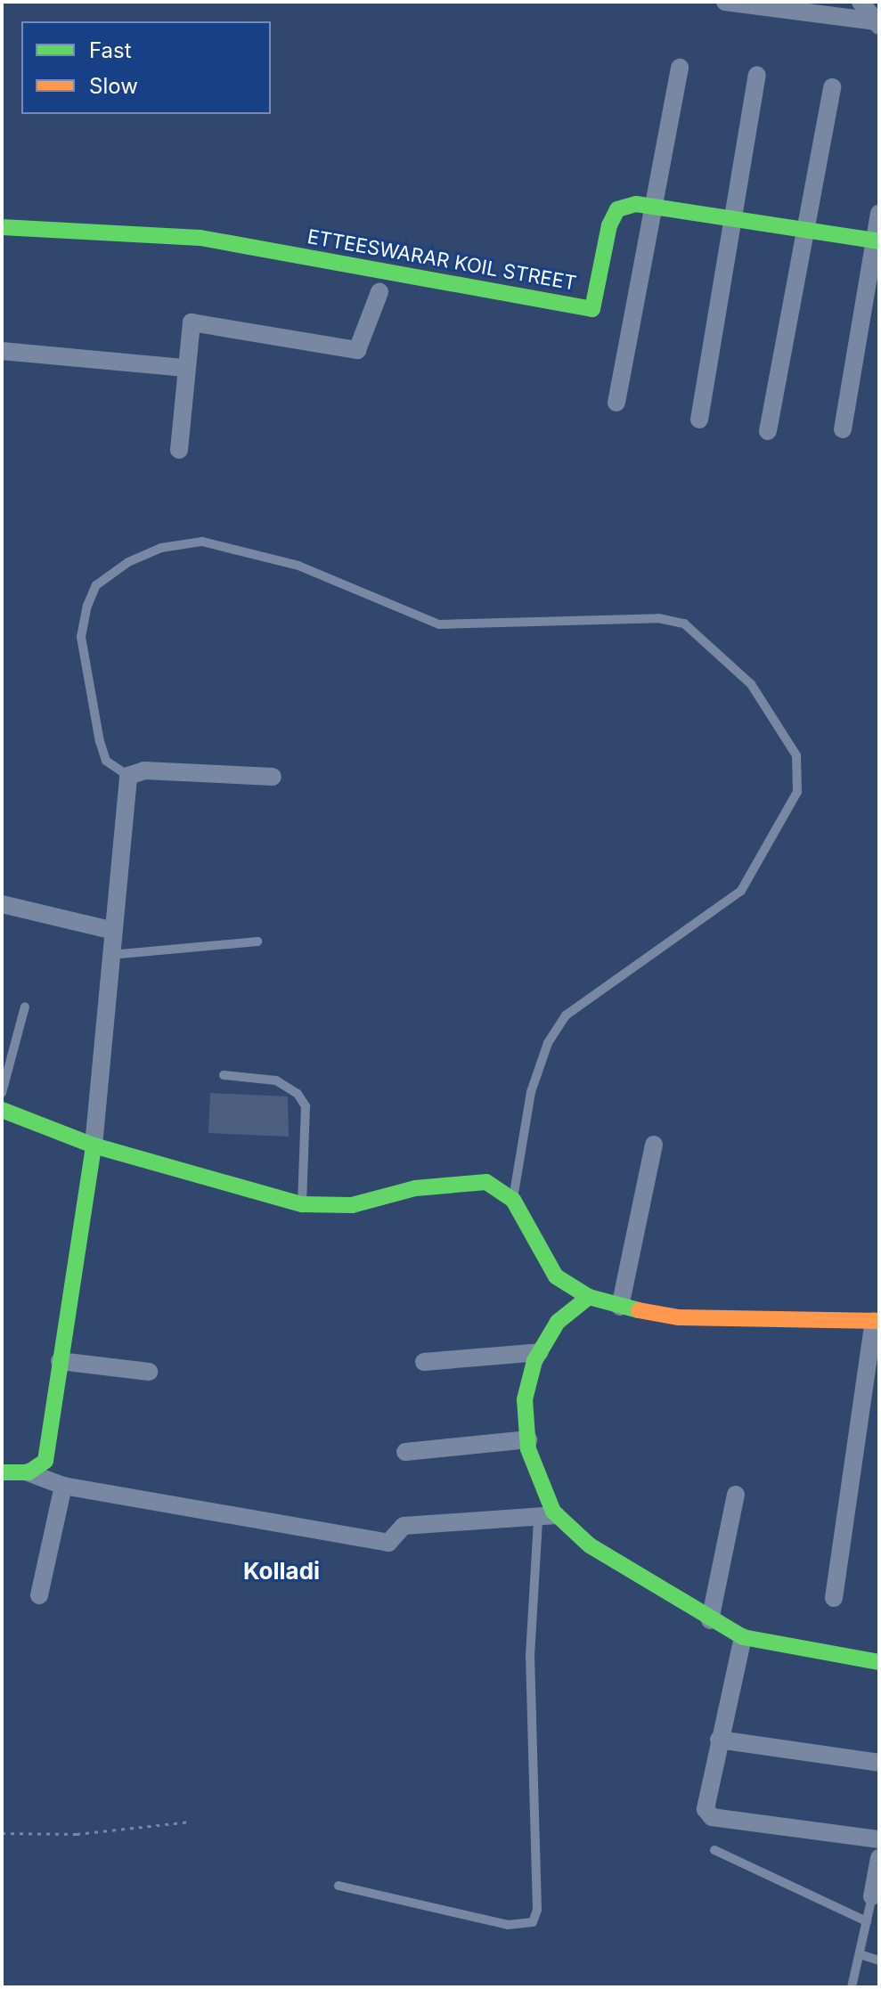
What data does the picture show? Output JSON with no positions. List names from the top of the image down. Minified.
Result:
{"streets":{"street":["ETTEESWARAR KOIL STREET"]},"districts":["Kolladi"],"legend":["Fast","Slow"]}
